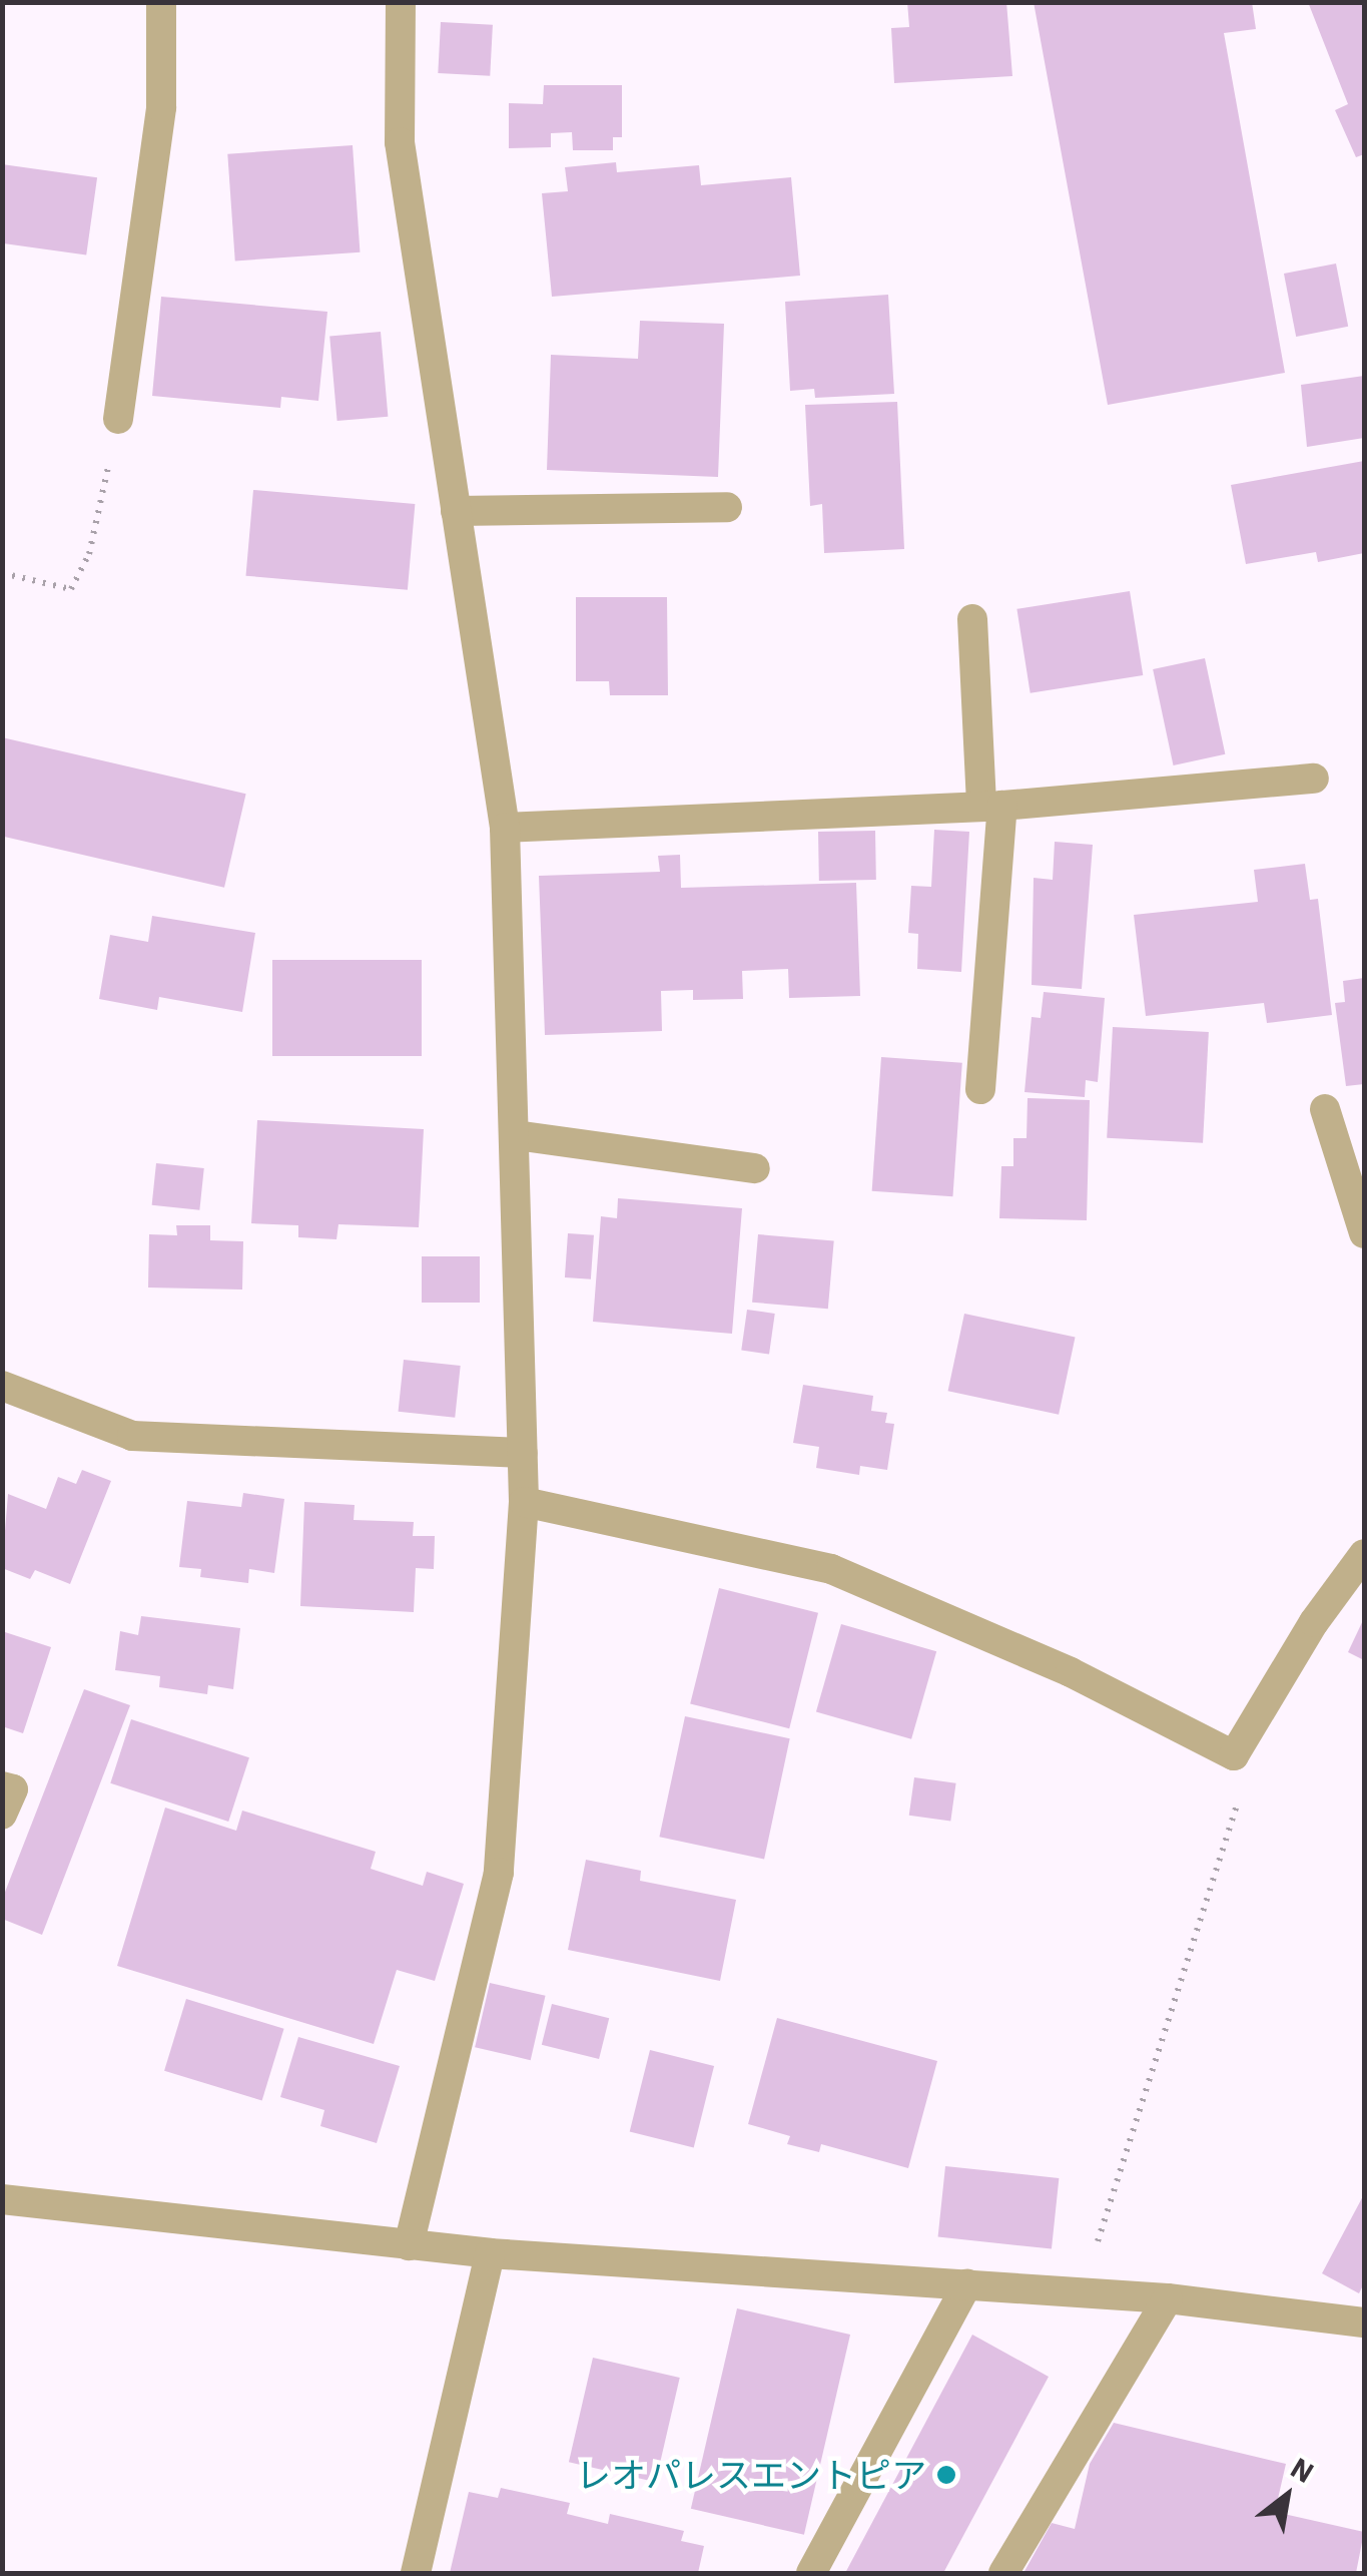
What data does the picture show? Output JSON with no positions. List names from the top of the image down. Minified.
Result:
{"places":["レオパレスエントピア"],"north":"top right"}
